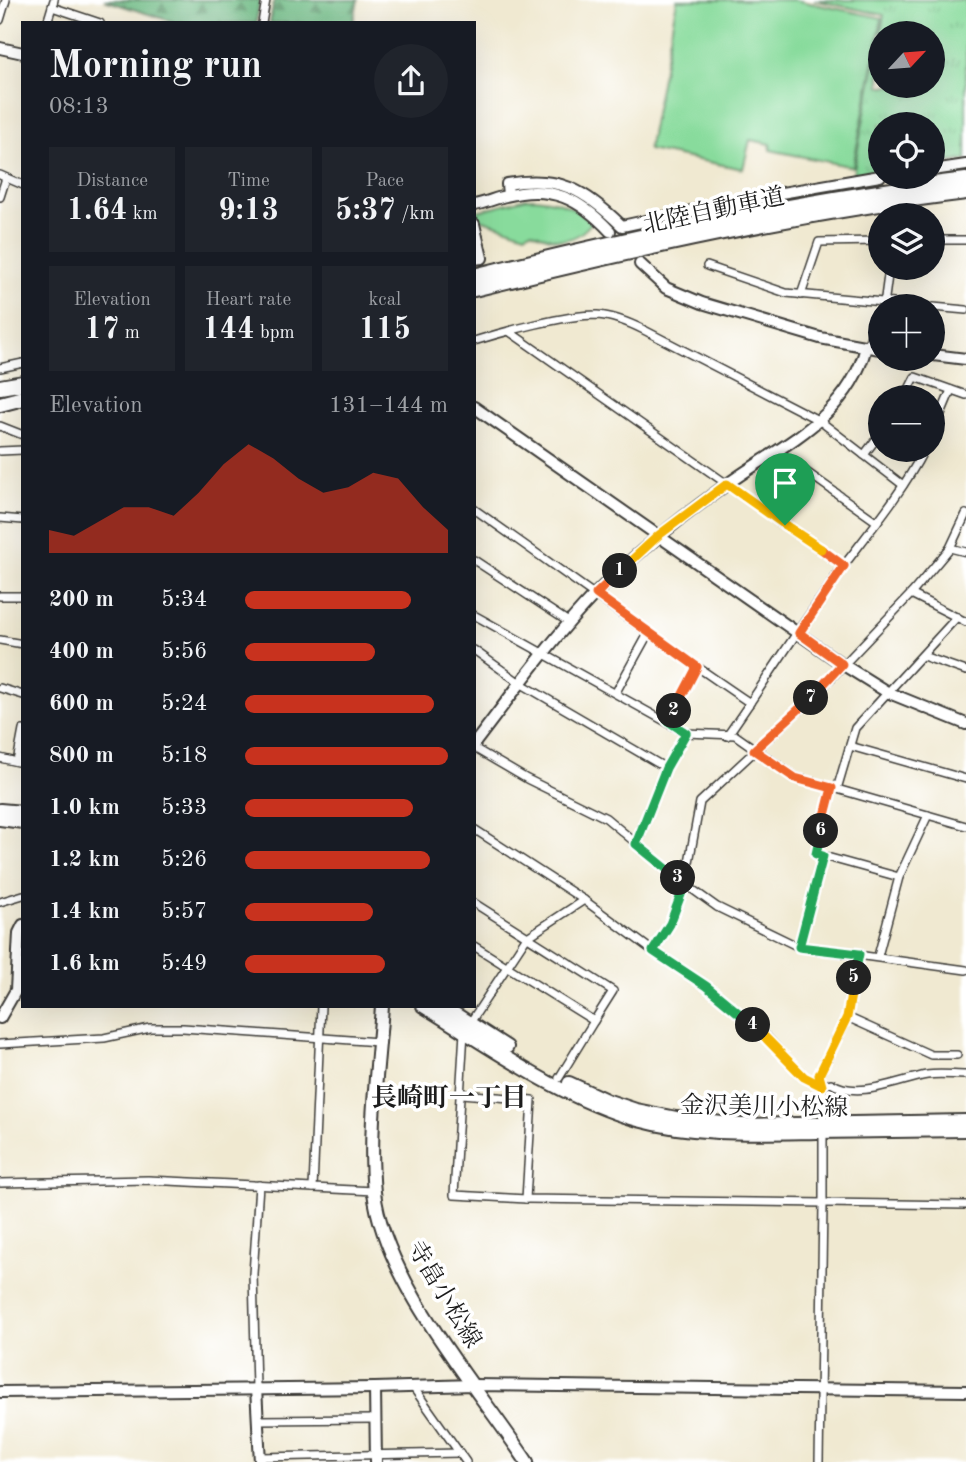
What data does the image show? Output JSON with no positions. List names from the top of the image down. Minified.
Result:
{"streets":{"highway":["北陸自動車道"],"main road":["金沢美川小松線","寺畠小松線"]},"districts":["長崎町一丁目"],"north":"top right","page":{"map_buttons":["+","−"],"heading":["Morning run","08:13"],"stats":[["Distance","1.64 km"],["Time","9:13"],["Pace","5:37 /km"],["Elevation","17 m"],["Heart rate","144 bpm"],["kcal","115"]],"chart":["Elevation","131–144 m"],"pins":["1","7","2","6","3","5","4"],"list":[{"name":"200 m","note":"5:34"},{"name":"400 m","note":"5:56"},{"name":"600 m","note":"5:24"},{"name":"800 m","note":"5:18"},{"name":"1.0 km","note":"5:33"},{"name":"1.2 km","note":"5:26"},{"name":"1.4 km","note":"5:57"},{"name":"1.6 km","note":"5:49"}]}}
